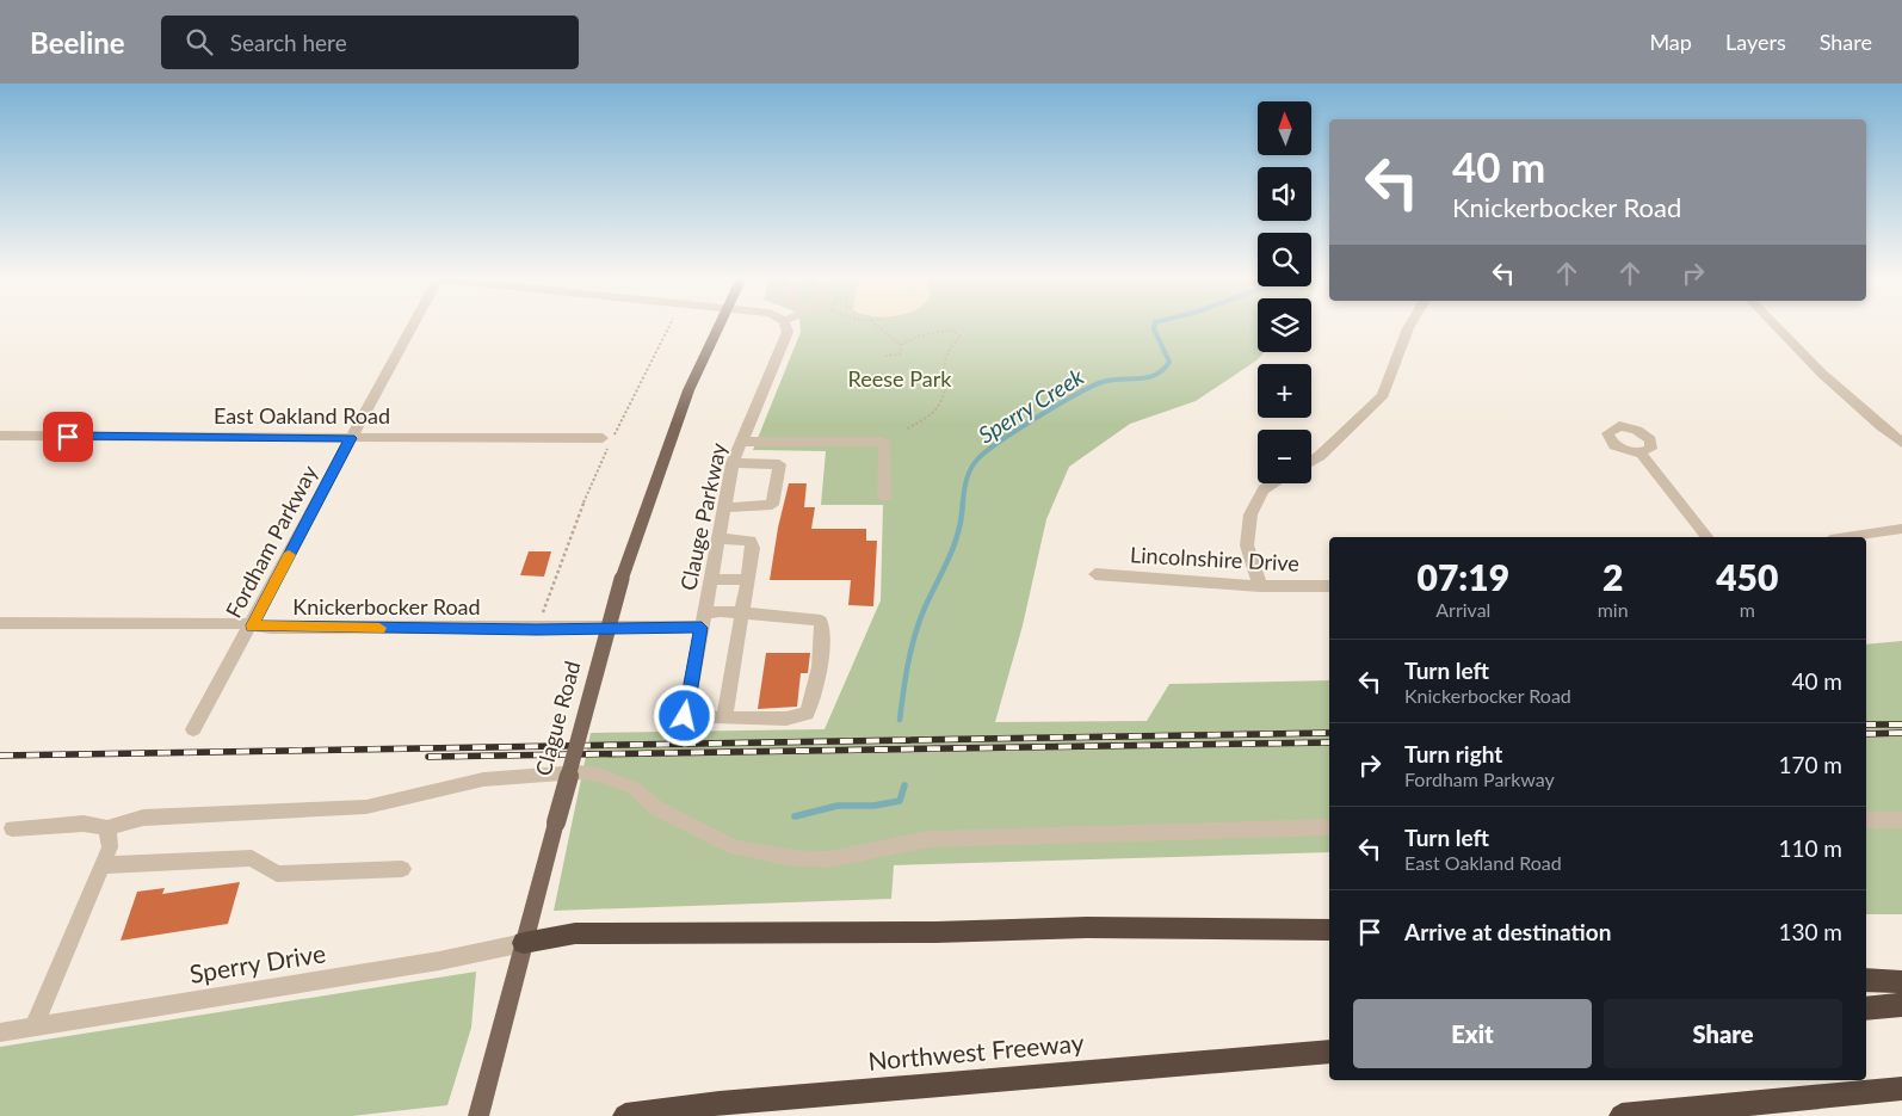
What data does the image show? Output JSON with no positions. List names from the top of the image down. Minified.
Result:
{"streets":{"highway":["Northwest Freeway"],"main road":["Clague Road"],"street":["East Oakland Road","Clauge Parkway","Fordham Parkway","Lincolnshire Drive","Knickerbocker Road","Sperry Drive"]},"crossings":[["East Oakland Road","Fordham Parkway"],["Clauge Parkway","Knickerbocker Road"],["Fordham Parkway","Knickerbocker Road"],["Clague Road","Sperry Drive"]],"water":["Sperry Creek"],"parks":["Reese Park"],"north":"top","page":{"header":"Beeline","search":"Search here","nav":["Map","Layers","Share"],"map_buttons":["+","−"],"turn":["40 m","Knickerbocker Road"],"eta":["07:19","Arrival","2","min","450","m"],"list":[{"name":"Turn left","note":"Knickerbocker Road","value":"40 m"},{"name":"Turn right","note":"Fordham Parkway","value":"170 m"},{"name":"Turn left","note":"East Oakland Road","value":"110 m"},{"name":"Arrive at destination","value":"130 m"}],"buttons":["Exit","Share"]}}
